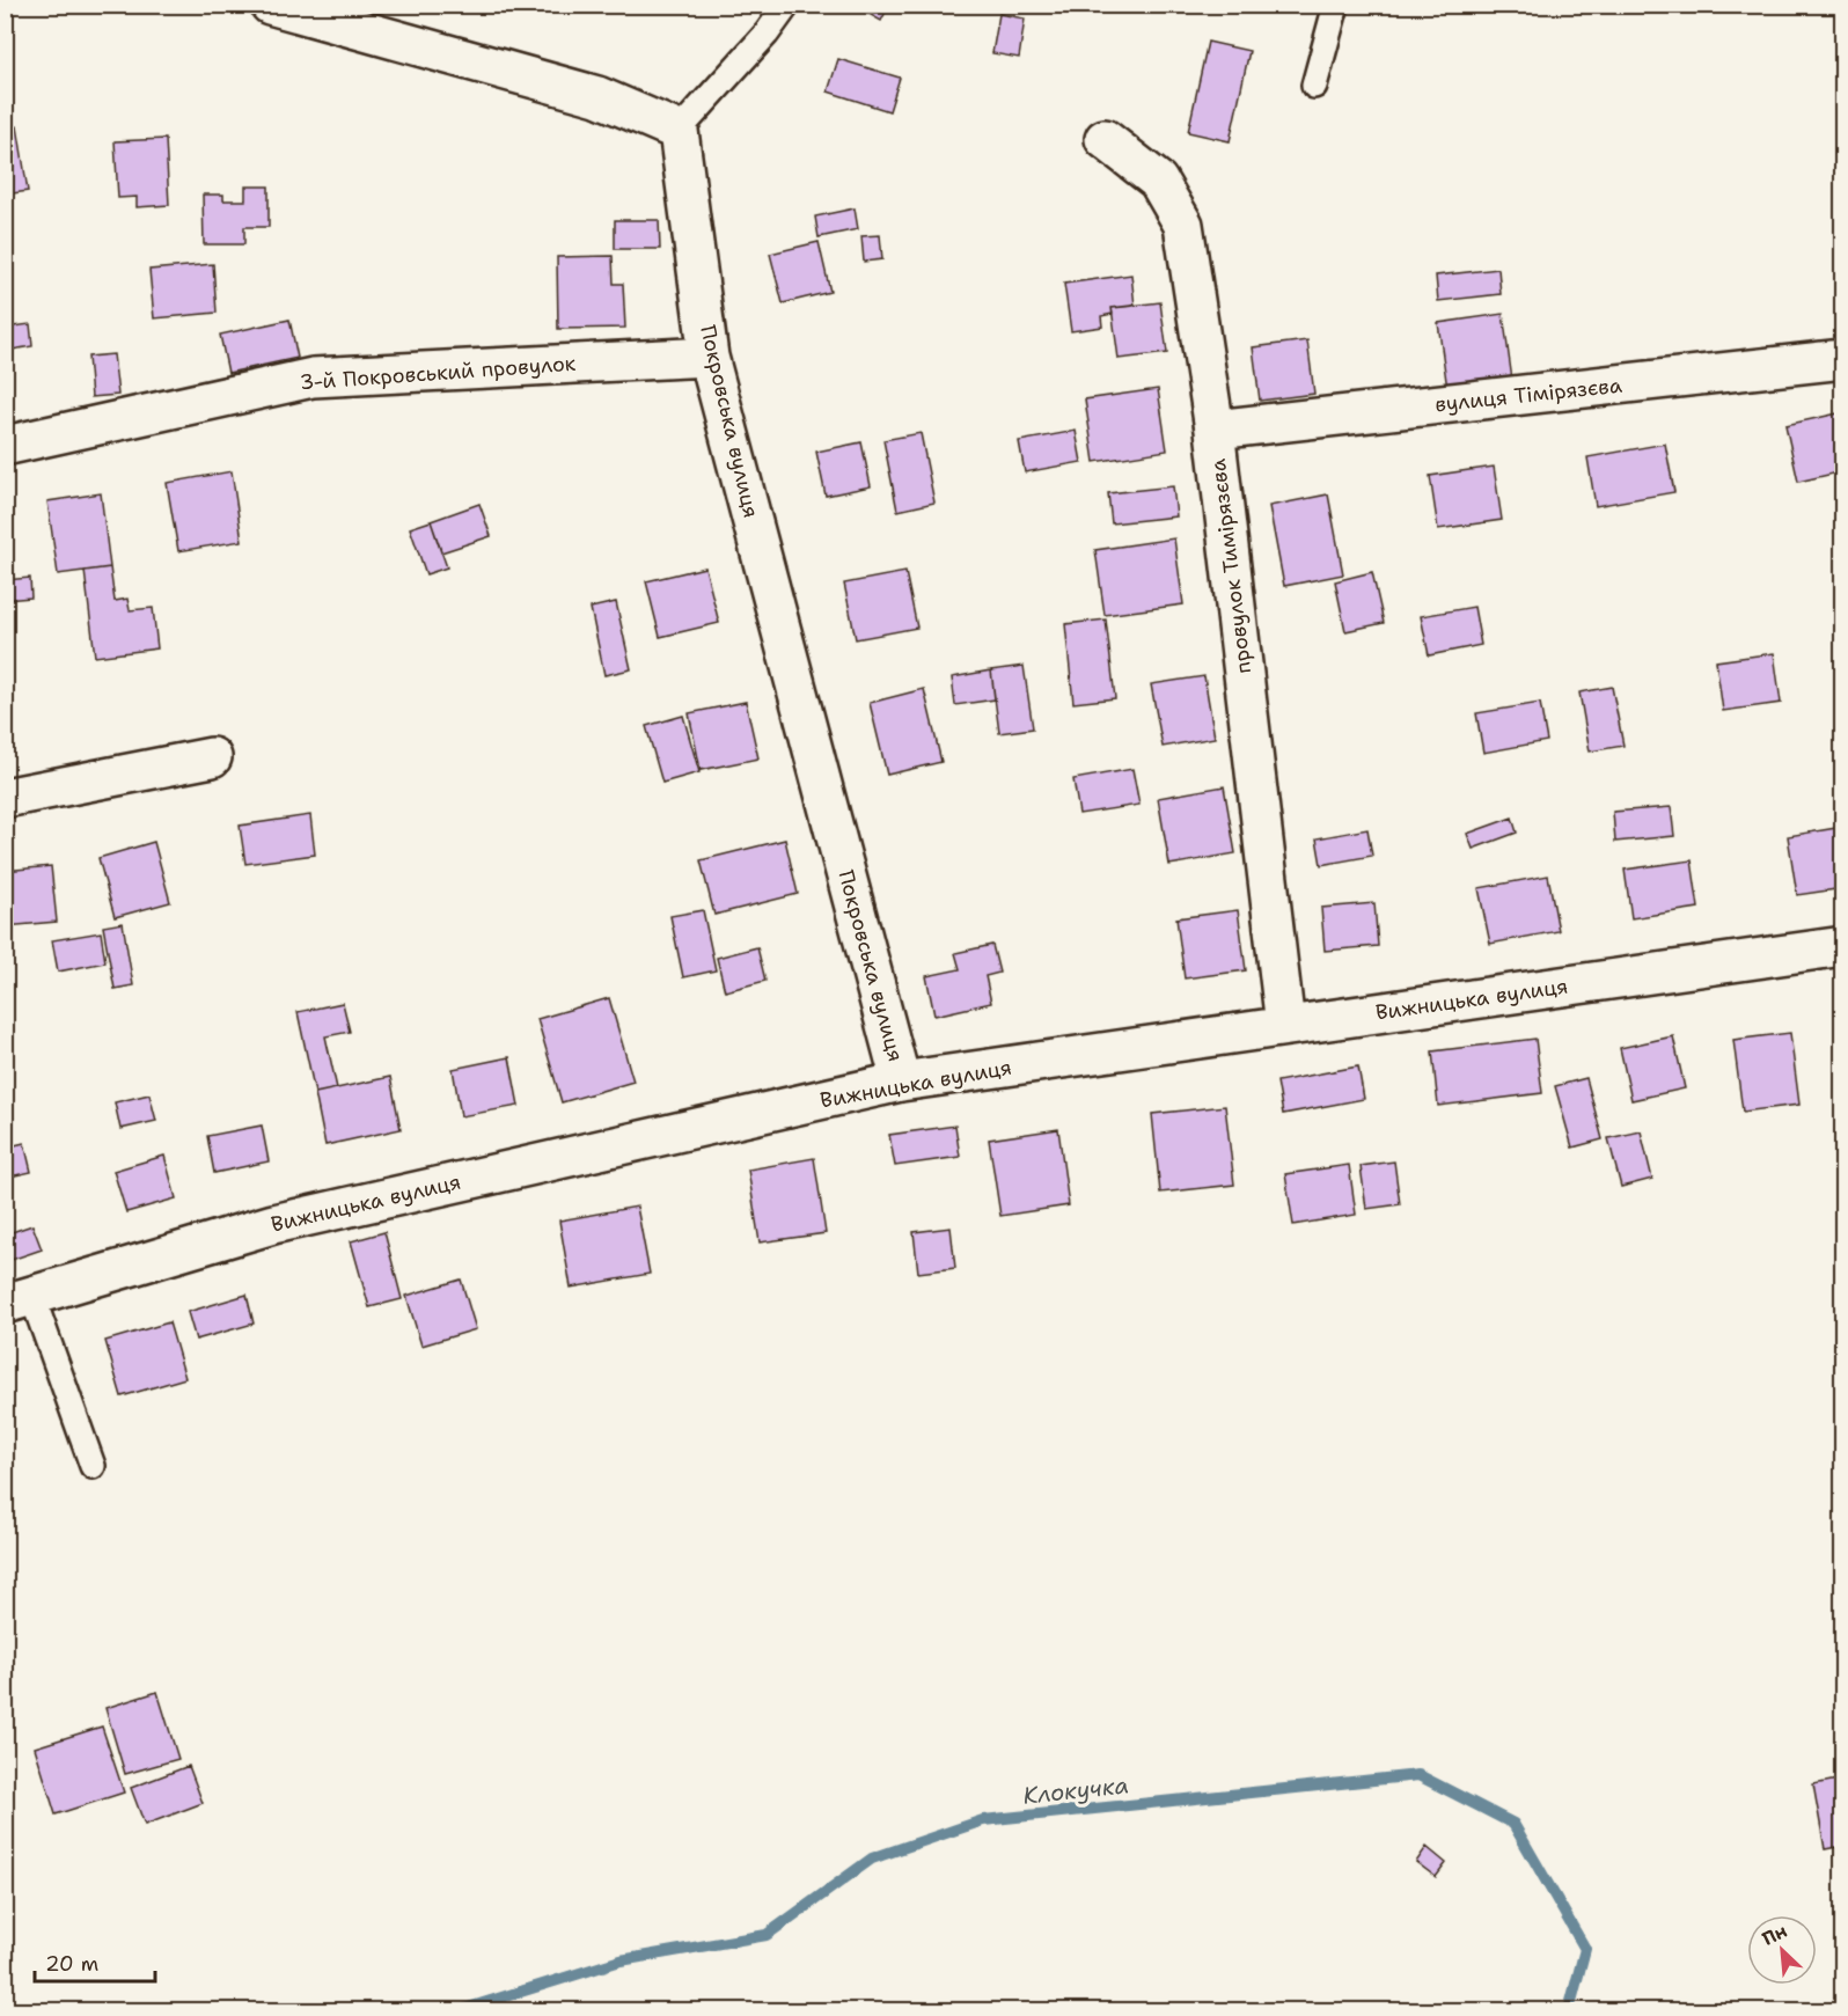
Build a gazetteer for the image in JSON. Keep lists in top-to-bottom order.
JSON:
{
  "streets": {
    "street": [
      "3-й Покровський провулок",
      "вулиця Тімірязєва",
      "Покровська вулиця",
      "провулок Тимірязєва",
      "Вижницька вулиця"
    ]
  },
  "crossings": [
    ["3-й Покровський провулок", "Покровська вулиця"],
    ["вулиця Тімірязєва", "провулок Тимірязєва"],
    ["Покровська вулиця", "Вижницька вулиця"],
    ["провулок Тимірязєва", "Вижницька вулиця"]
  ],
  "water": ["Клокучка"],
  "scale_bar": "20 m",
  "north": "top left"
}
